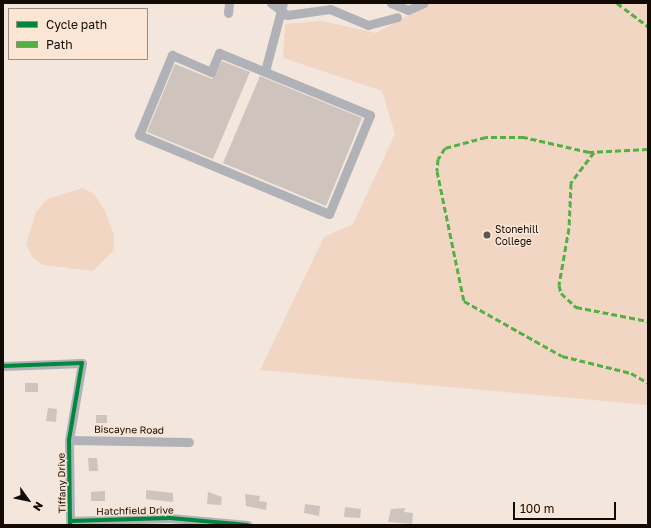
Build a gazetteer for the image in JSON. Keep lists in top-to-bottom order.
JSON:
{
  "streets": {
    "street": ["Biscayne Road", "Tiffany Drive", "Hatchfield Drive"]
  },
  "crossings": [
    ["Biscayne Road", "Tiffany Drive"],
    ["Tiffany Drive", "Hatchfield Drive"]
  ],
  "places": ["Stonehill College"],
  "legend": ["Cycle path", "Path"],
  "scale_bar": "100 m",
  "north": "bottom right"
}
